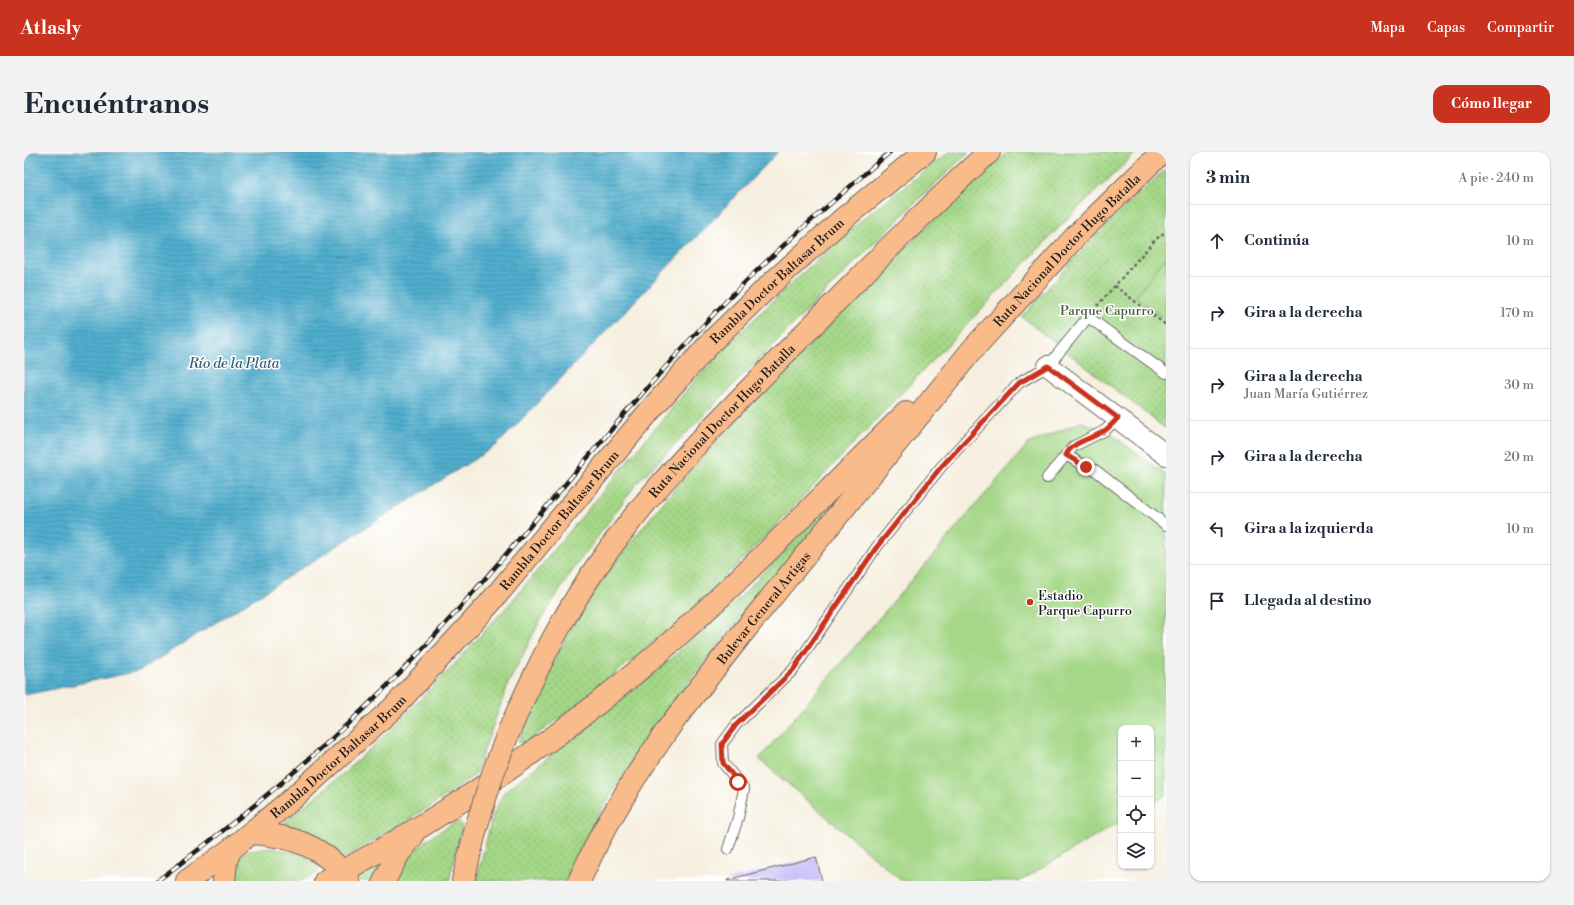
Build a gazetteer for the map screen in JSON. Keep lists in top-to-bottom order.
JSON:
{
  "streets": {
    "highway": ["Ruta Nacional Doctor Hugo Batalla", "Rambla Doctor Baltasar Brum", "Bulevar General Artigas"]
  },
  "crossings": [
    ["Ruta Nacional Doctor Hugo Batalla", "Bulevar General Artigas"]
  ],
  "water": ["Río de la Plata"],
  "parks": ["Parque Capurro"],
  "places": ["Estadio Parque Capurro"],
  "page": {
    "header": "Atlasly",
    "nav": ["Mapa", "Capas", "Compartir"],
    "buttons": "Cómo llegar",
    "title": "Encuéntranos",
    "heading": ["3 min", "A pie · 240 m"],
    "list": [
      ["Continúa", "10 m"],
      ["Gira a la derecha", "170 m"],
      ["Gira a la derecha", "Juan María Gutiérrez", "30 m"],
      ["Gira a la derecha", "20 m"],
      ["Gira a la izquierda", "10 m"],
      "Llegada al destino"
    ],
    "map_buttons": ["+", "−"]
  }
}
